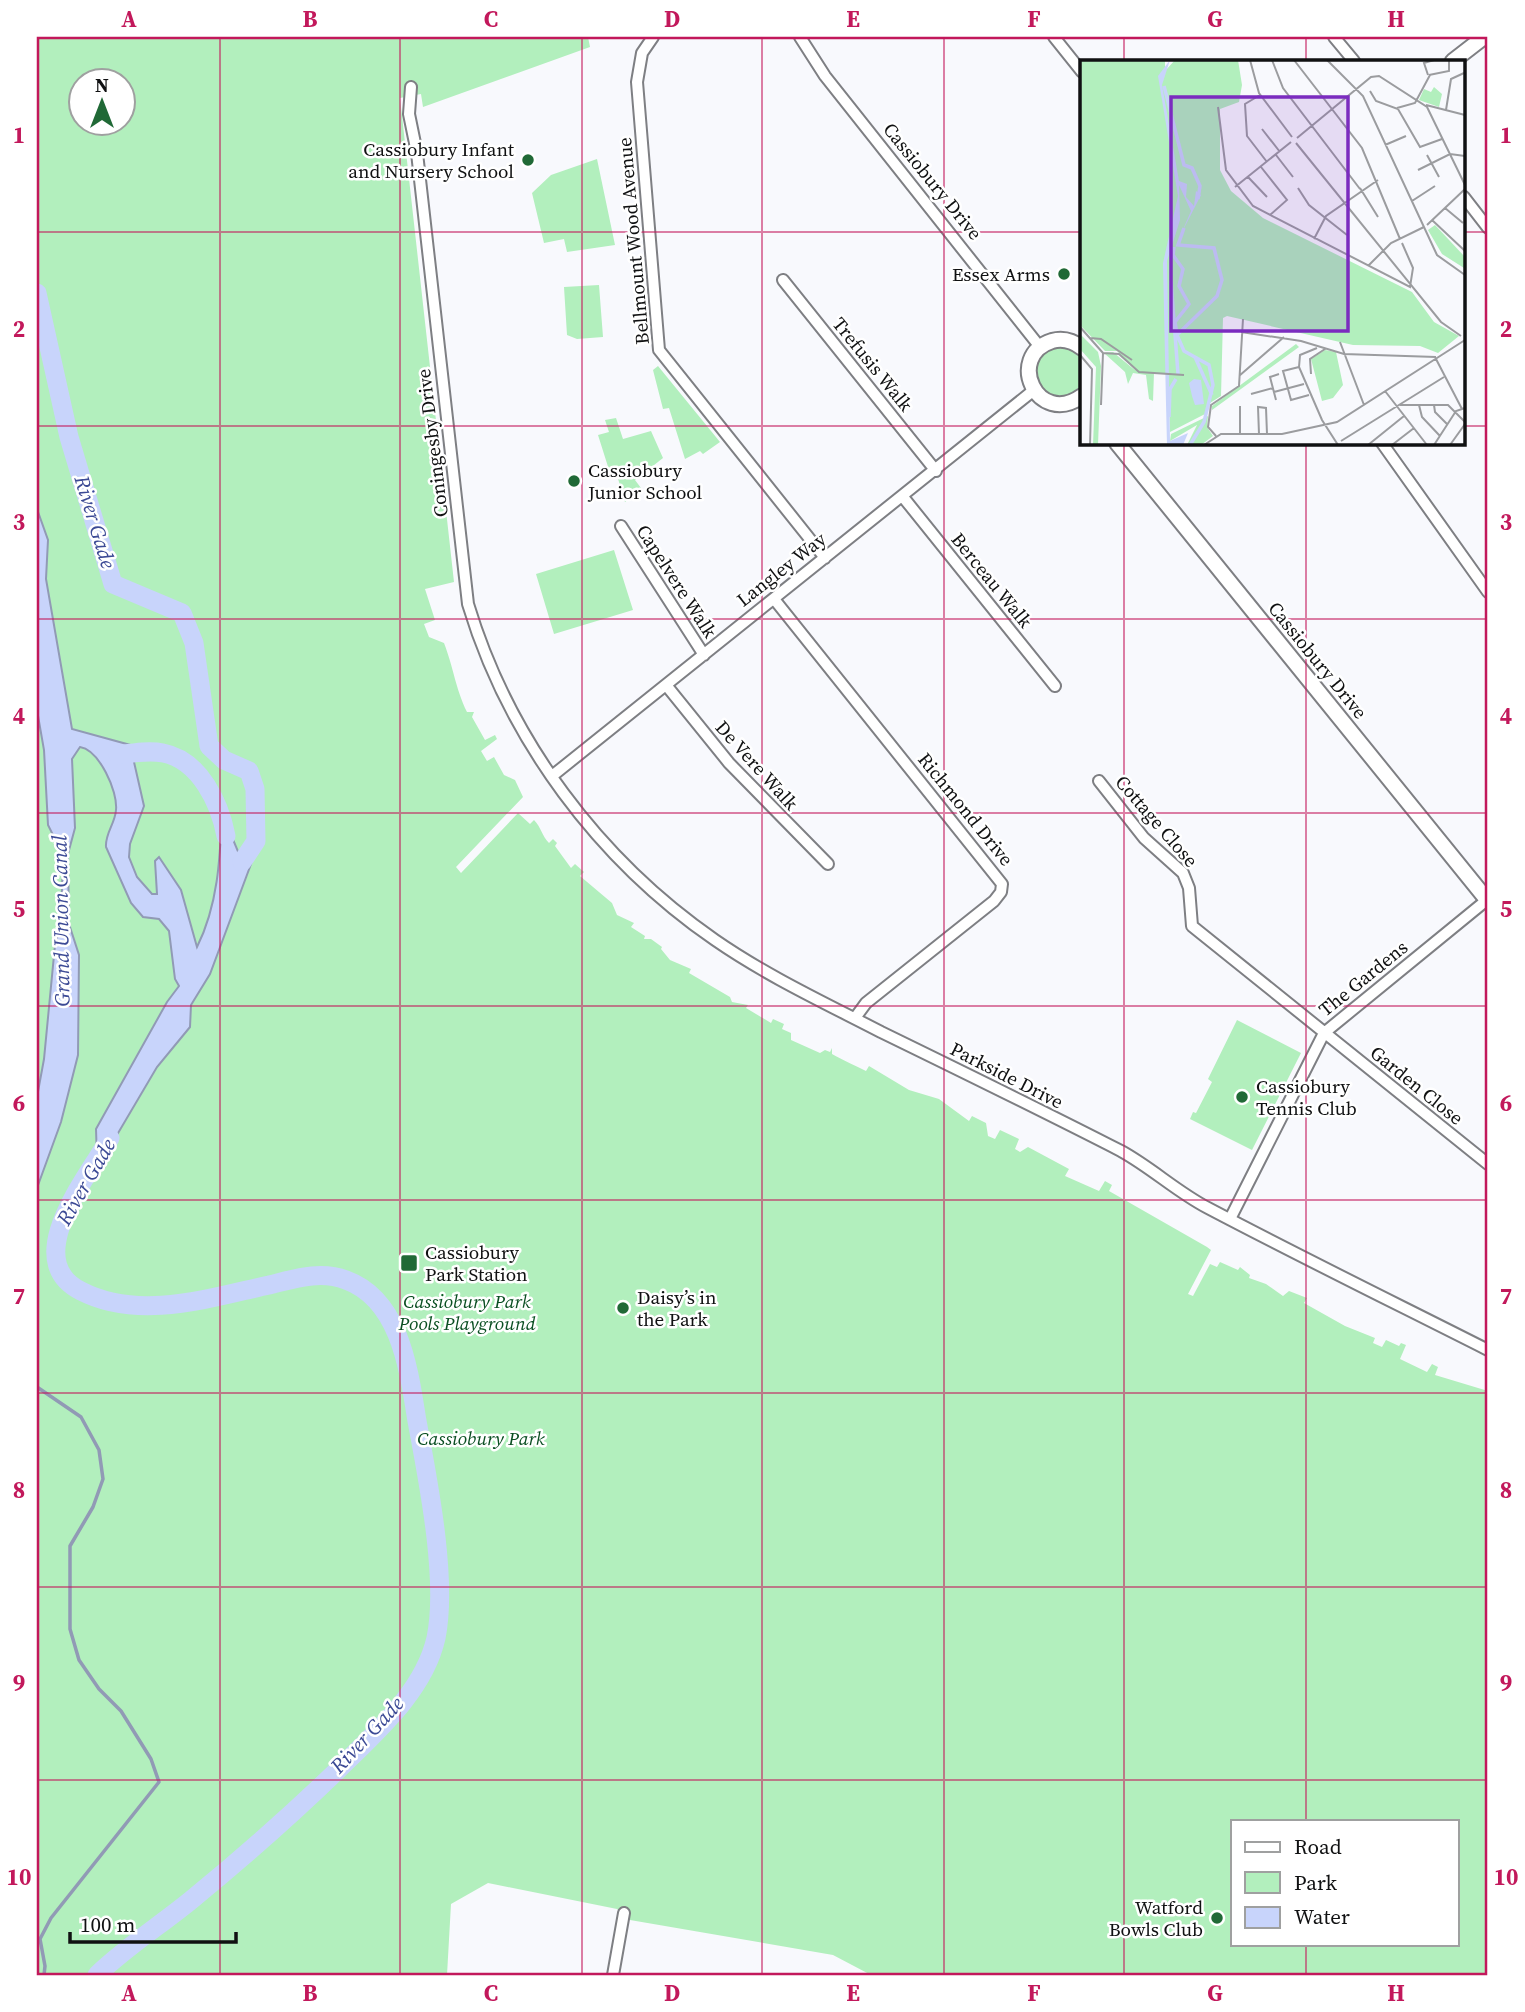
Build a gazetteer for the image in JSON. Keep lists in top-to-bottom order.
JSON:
{
  "streets": {
    "street": [
      "Cassiobury Drive",
      "Bellmount Wood Avenue",
      "Trefusis Walk",
      "Coningesby Drive",
      "Langley Way",
      "Berceau Walk",
      "Capelvere Walk",
      "De Vere Walk",
      "Richmond Drive",
      "Cottage Close",
      "The Gardens",
      "Parkside Drive",
      "Garden Close"
    ]
  },
  "crossings": [
    ["Cassiobury Drive", "The Gardens"],
    ["Bellmount Wood Avenue", "Langley Way"],
    ["Trefusis Walk", "Langley Way"],
    ["Coningesby Drive", "Langley Way"],
    ["Coningesby Drive", "Parkside Drive"],
    ["Langley Way", "Berceau Walk"],
    ["Langley Way", "Capelvere Walk"],
    ["Langley Way", "De Vere Walk"],
    ["Langley Way", "Richmond Drive"],
    ["Langley Way", "Parkside Drive"],
    ["Richmond Drive", "Parkside Drive"],
    ["Cottage Close", "Garden Close"],
    ["The Gardens", "Parkside Drive"],
    ["The Gardens", "Garden Close"]
  ],
  "water": ["River Gade", "Grand Union Canal"],
  "parks": ["Cassiobury Park Pools Playground", "Cassiobury Park"],
  "places": {
    "other": [
      "Cassiobury Infant and Nursery School",
      "Essex Arms",
      "Cassiobury Junior School",
      "Cassiobury Tennis Club",
      "Daisy’s in the Park",
      "Watford Bowls Club"
    ],
    "transit": ["Cassiobury Park Station"]
  },
  "legend": ["Road", "Park", "Water"],
  "scale_bar": "100 m",
  "north": "top",
  "grid": {
    "columns": [
      "A",
      "B",
      "C",
      "D",
      "E",
      "F",
      "G",
      "H"
    ],
    "rows": [
      "1",
      "2",
      "3",
      "4",
      "5",
      "6",
      "7",
      "8",
      "9",
      "10"
    ]
  }
}
